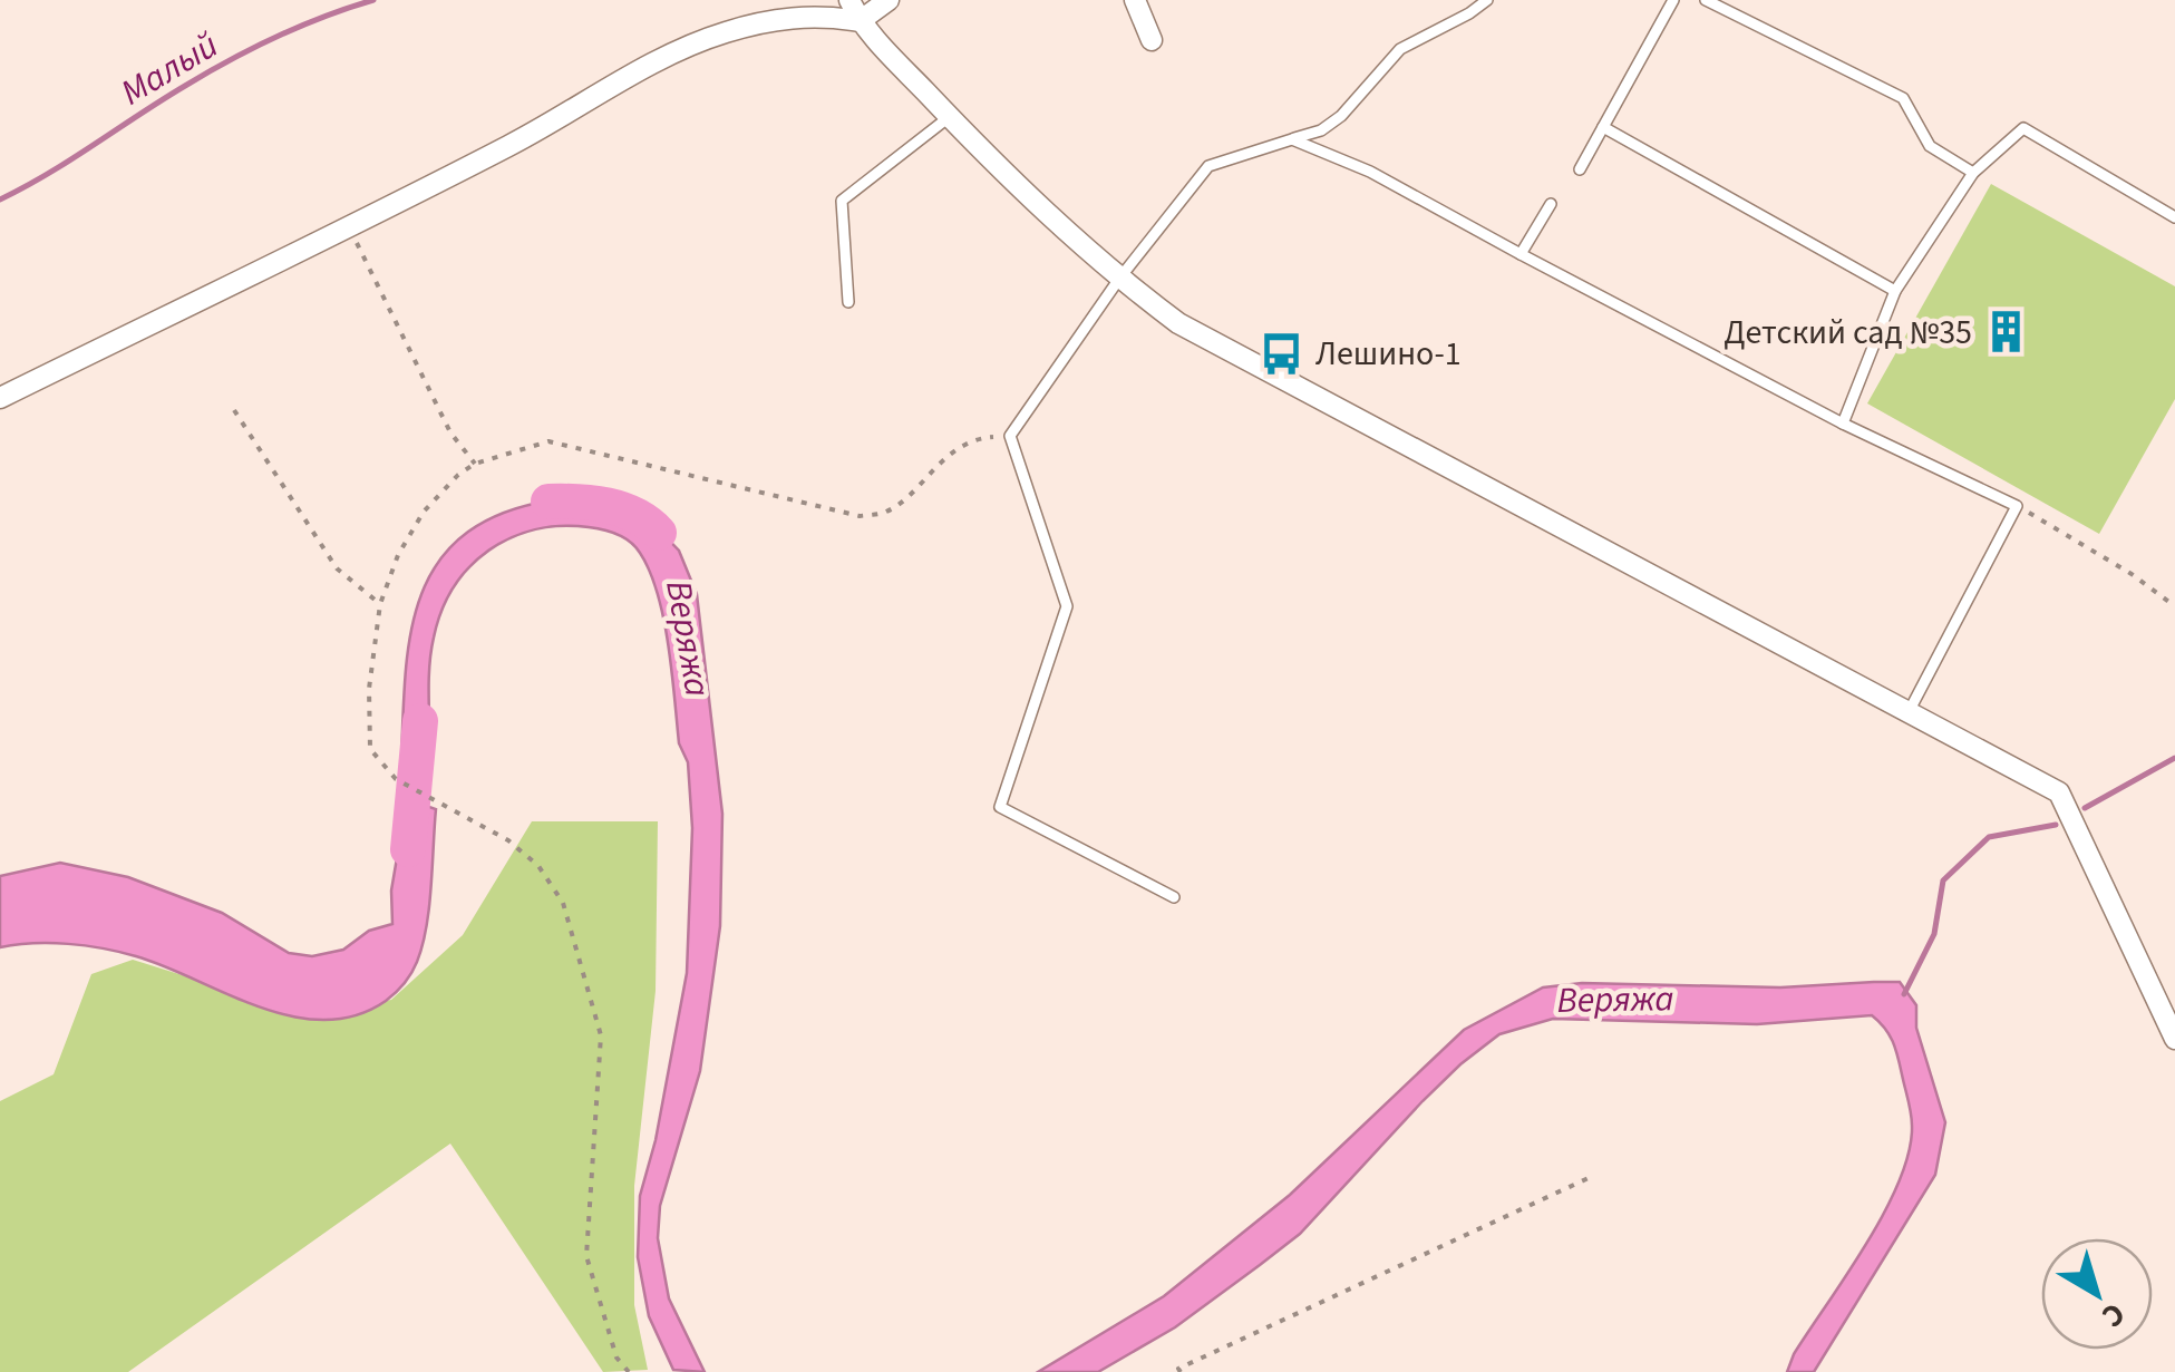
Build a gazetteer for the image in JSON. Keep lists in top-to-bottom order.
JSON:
{
  "water": ["Малый", "Веряжа"],
  "places": {
    "building": ["Детский сад №35"],
    "bus stop": ["Лешино-1"]
  },
  "north": "bottom right"
}
